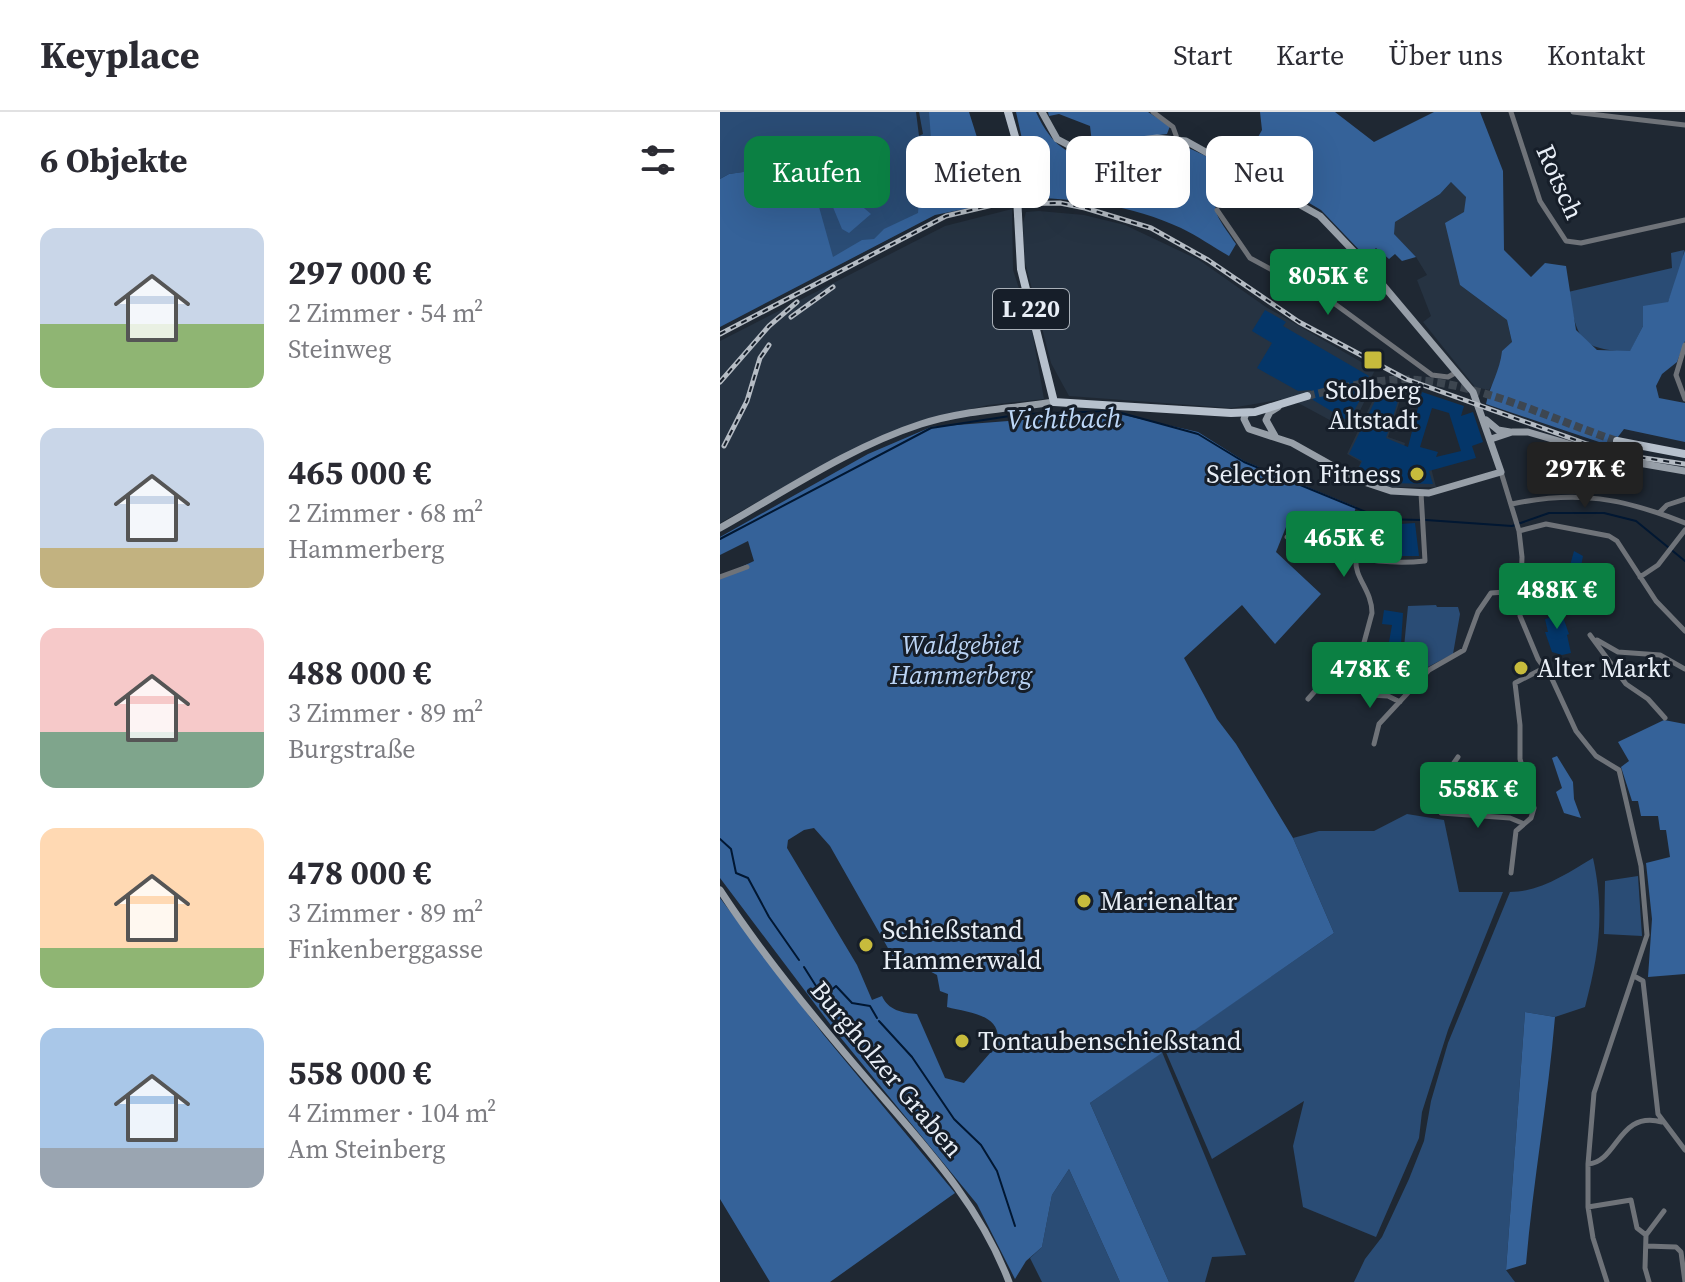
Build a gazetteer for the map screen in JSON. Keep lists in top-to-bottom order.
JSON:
{
  "streets": {
    "main road": ["L 220"],
    "street": ["Rotsch", "Burgholzer Graben"]
  },
  "water": ["Vichtbach"],
  "parks": ["Waldgebiet Hammerberg"],
  "places": {
    "transit": ["Stolberg Altstadt"],
    "other": [
      "Selection Fitness",
      "Alter Markt",
      "Marienaltar",
      "Schießstand Hammerwald",
      "Tontaubenschießstand"
    ]
  },
  "page": {
    "header": "Keyplace",
    "nav": [
      "Start",
      "Karte",
      "Über uns",
      "Kontakt"
    ],
    "heading": "6 Objekte",
    "chip": [
      "Kaufen",
      "Mieten",
      "Filter",
      "Neu"
    ],
    "list": [
      {
        "name": "297 000 €",
        "note": "2 Zimmer · 54 m² · Steinweg"
      },
      {
        "name": "465 000 €",
        "note": "2 Zimmer · 68 m² · Hammerberg"
      },
      {
        "name": "488 000 €",
        "note": "3 Zimmer · 89 m² · Burgstraße"
      },
      {
        "name": "478 000 €",
        "note": "3 Zimmer · 89 m² · Finkenberggasse"
      },
      {
        "name": "558 000 €",
        "note": "4 Zimmer · 104 m² · Am Steinberg"
      }
    ],
    "price": [
      "805K €",
      "297K €",
      "465K €",
      "488K €",
      "478K €",
      "558K €"
    ]
  }
}
